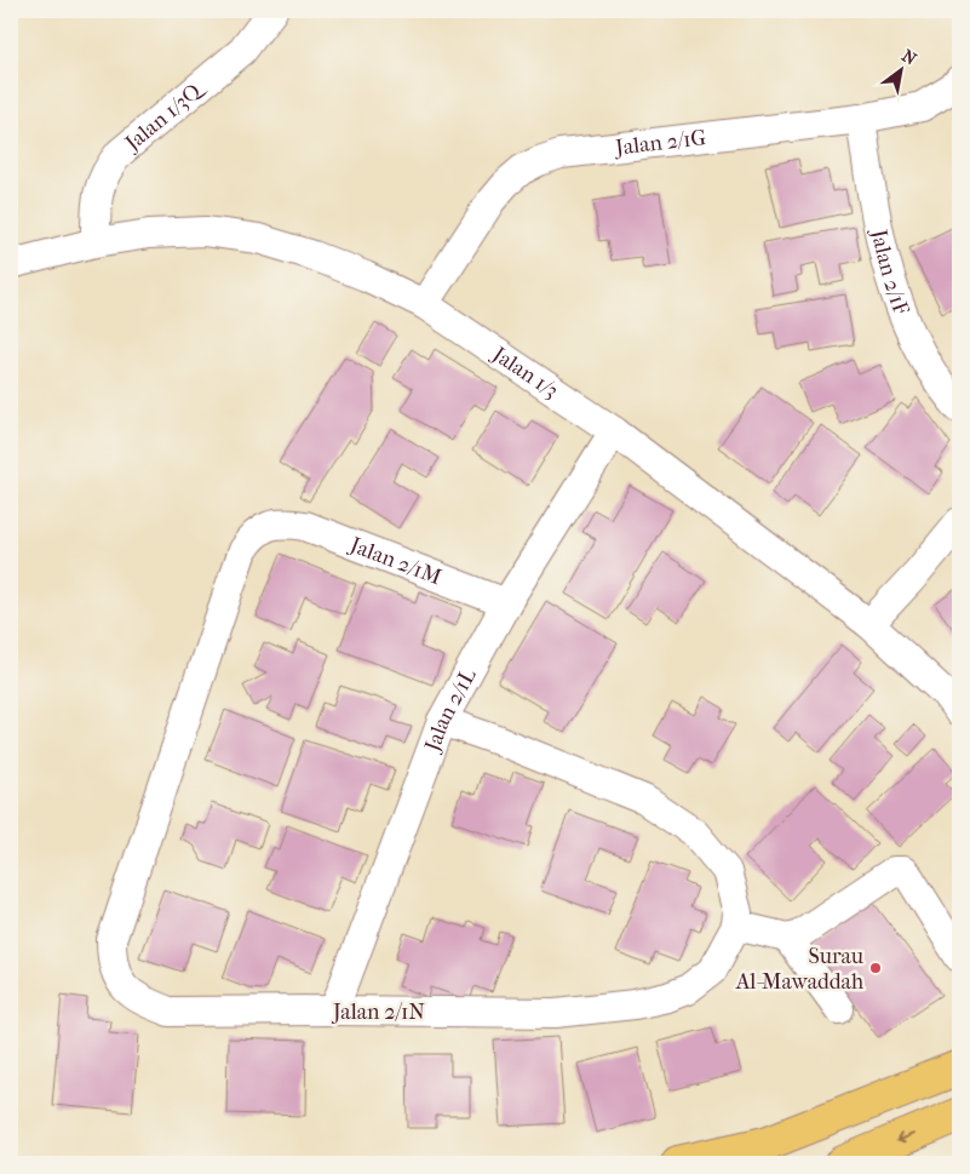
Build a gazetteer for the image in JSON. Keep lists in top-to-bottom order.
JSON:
{
  "streets": {
    "street": [
      "Jalan 1/3Q",
      "Jalan 2/1G",
      "Jalan 2/1F",
      "Jalan 1/3",
      "Jalan 2/1M",
      "Jalan 2/1L",
      "Jalan 2/1N"
    ]
  },
  "crossings": [
    ["Jalan 1/3Q", "Jalan 1/3"],
    ["Jalan 2/1G", "Jalan 2/1F"],
    ["Jalan 2/1G", "Jalan 1/3"],
    ["Jalan 1/3", "Jalan 2/1L"],
    ["Jalan 2/1M", "Jalan 2/1L"],
    ["Jalan 2/1M", "Jalan 2/1N"],
    ["Jalan 2/1L", "Jalan 2/1N"]
  ],
  "places": ["Surau Al-Mawaddah"],
  "north": "top right"
}
